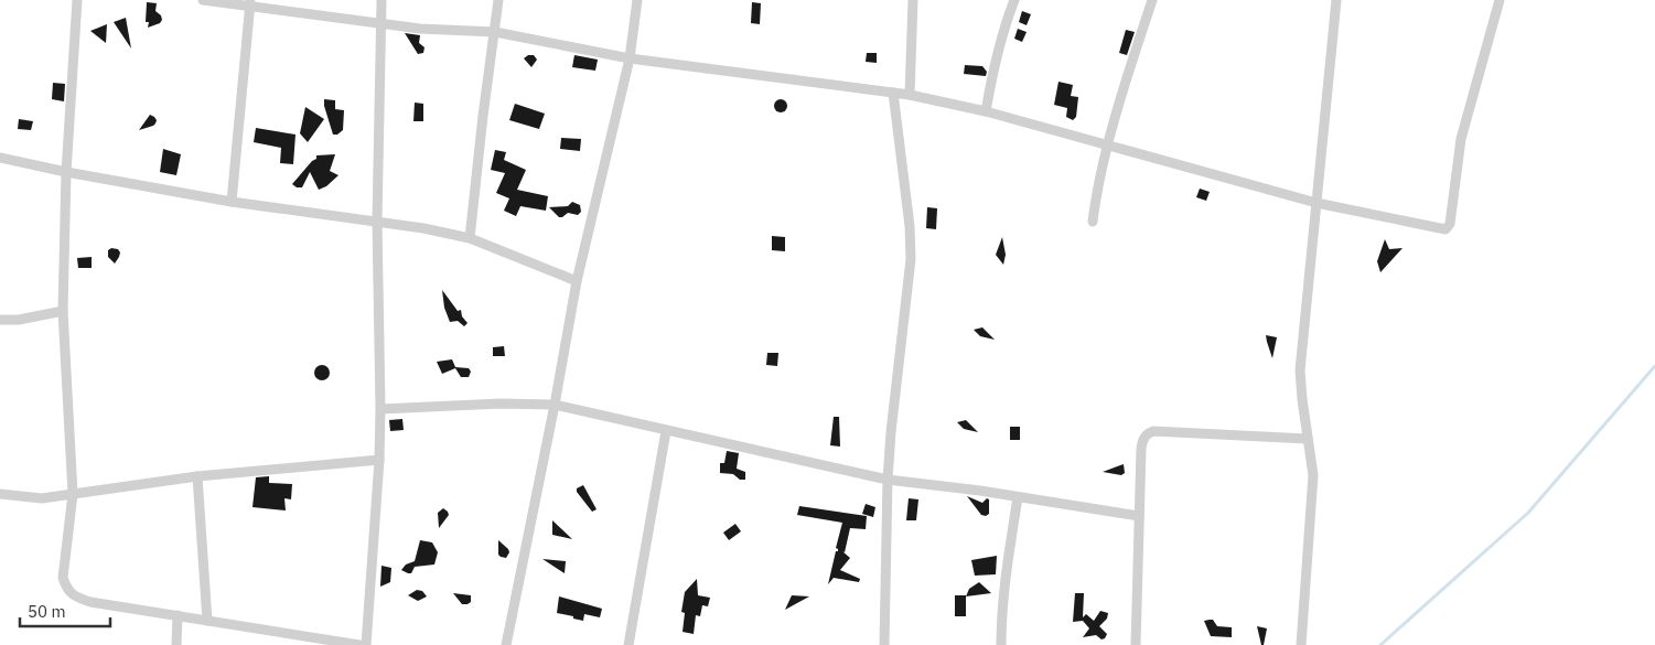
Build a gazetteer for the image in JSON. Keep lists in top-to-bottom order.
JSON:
{
  "scale_bar": "50 m"
}
